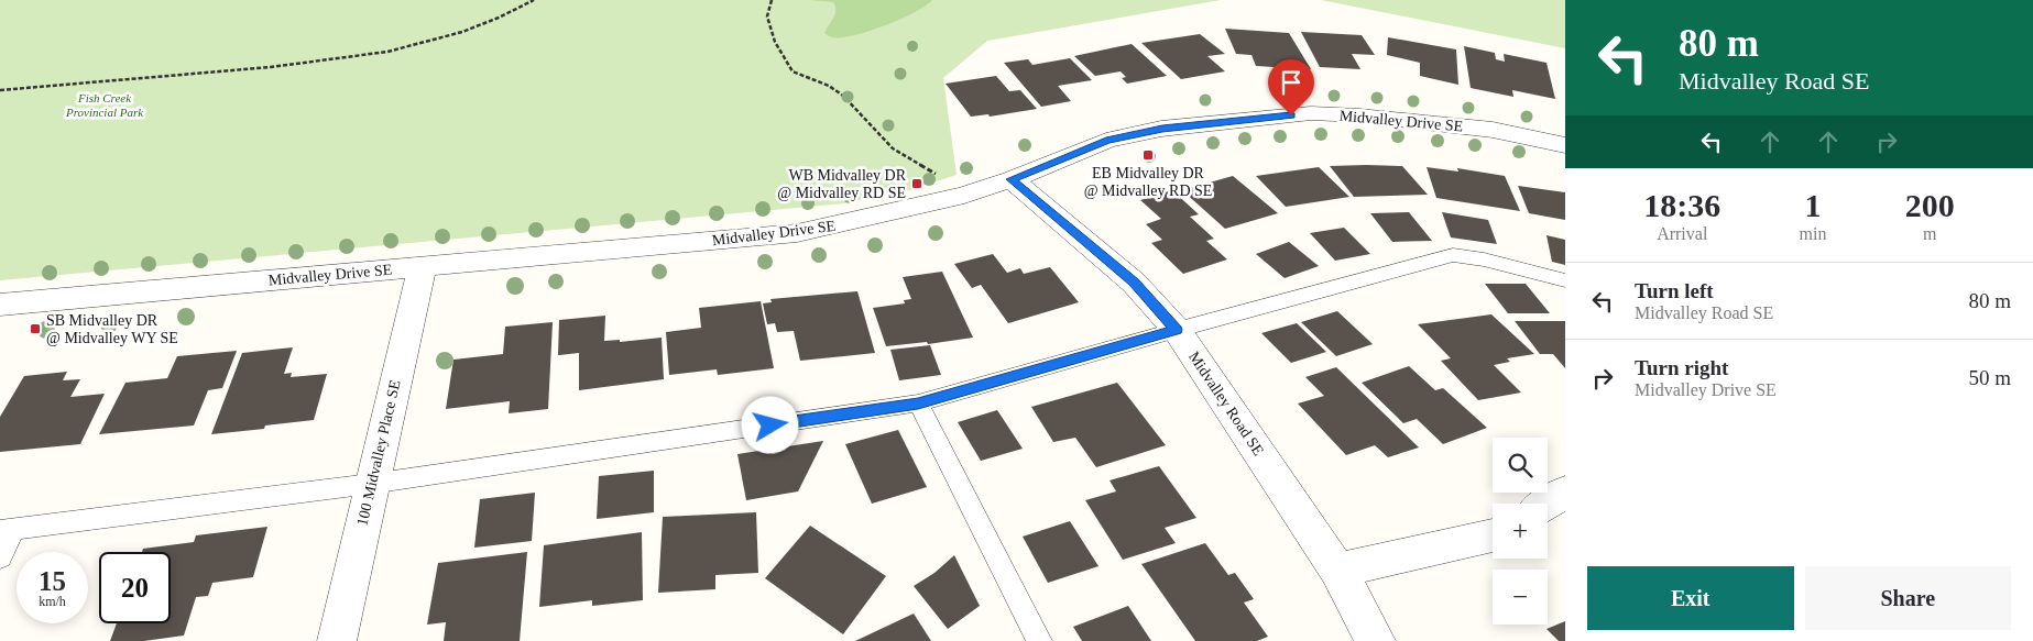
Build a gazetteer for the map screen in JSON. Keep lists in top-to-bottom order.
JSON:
{
  "streets": {
    "street": ["Midvalley Drive SE", "Midvalley Road SE", "100 Midvalley Place SE"]
  },
  "crossings": [
    ["Midvalley Drive SE", "Midvalley Road SE"],
    ["Midvalley Drive SE", "100 Midvalley Place SE"]
  ],
  "parks": ["Fish Creek Provincial Park"],
  "places": {
    "transit": ["EB Midvalley DR @ Midvalley RD SE", "WB Midvalley DR @ Midvalley RD SE", "SB Midvalley DR @ Midvalley WY SE"]
  },
  "page": {
    "turn": ["80 m", "Midvalley Road SE"],
    "eta": [
      "18:36",
      "Arrival",
      "1",
      "min",
      "200",
      "m"
    ],
    "list": [
      {
        "name": "Turn left",
        "note": "Midvalley Road SE",
        "value": "80 m"
      },
      {
        "name": "Turn right",
        "note": "Midvalley Drive SE",
        "value": "50 m"
      }
    ],
    "map_buttons": ["+", "−"],
    "speed": "15 km/h",
    "limit": "20",
    "buttons": ["Exit", "Share"]
  }
}
